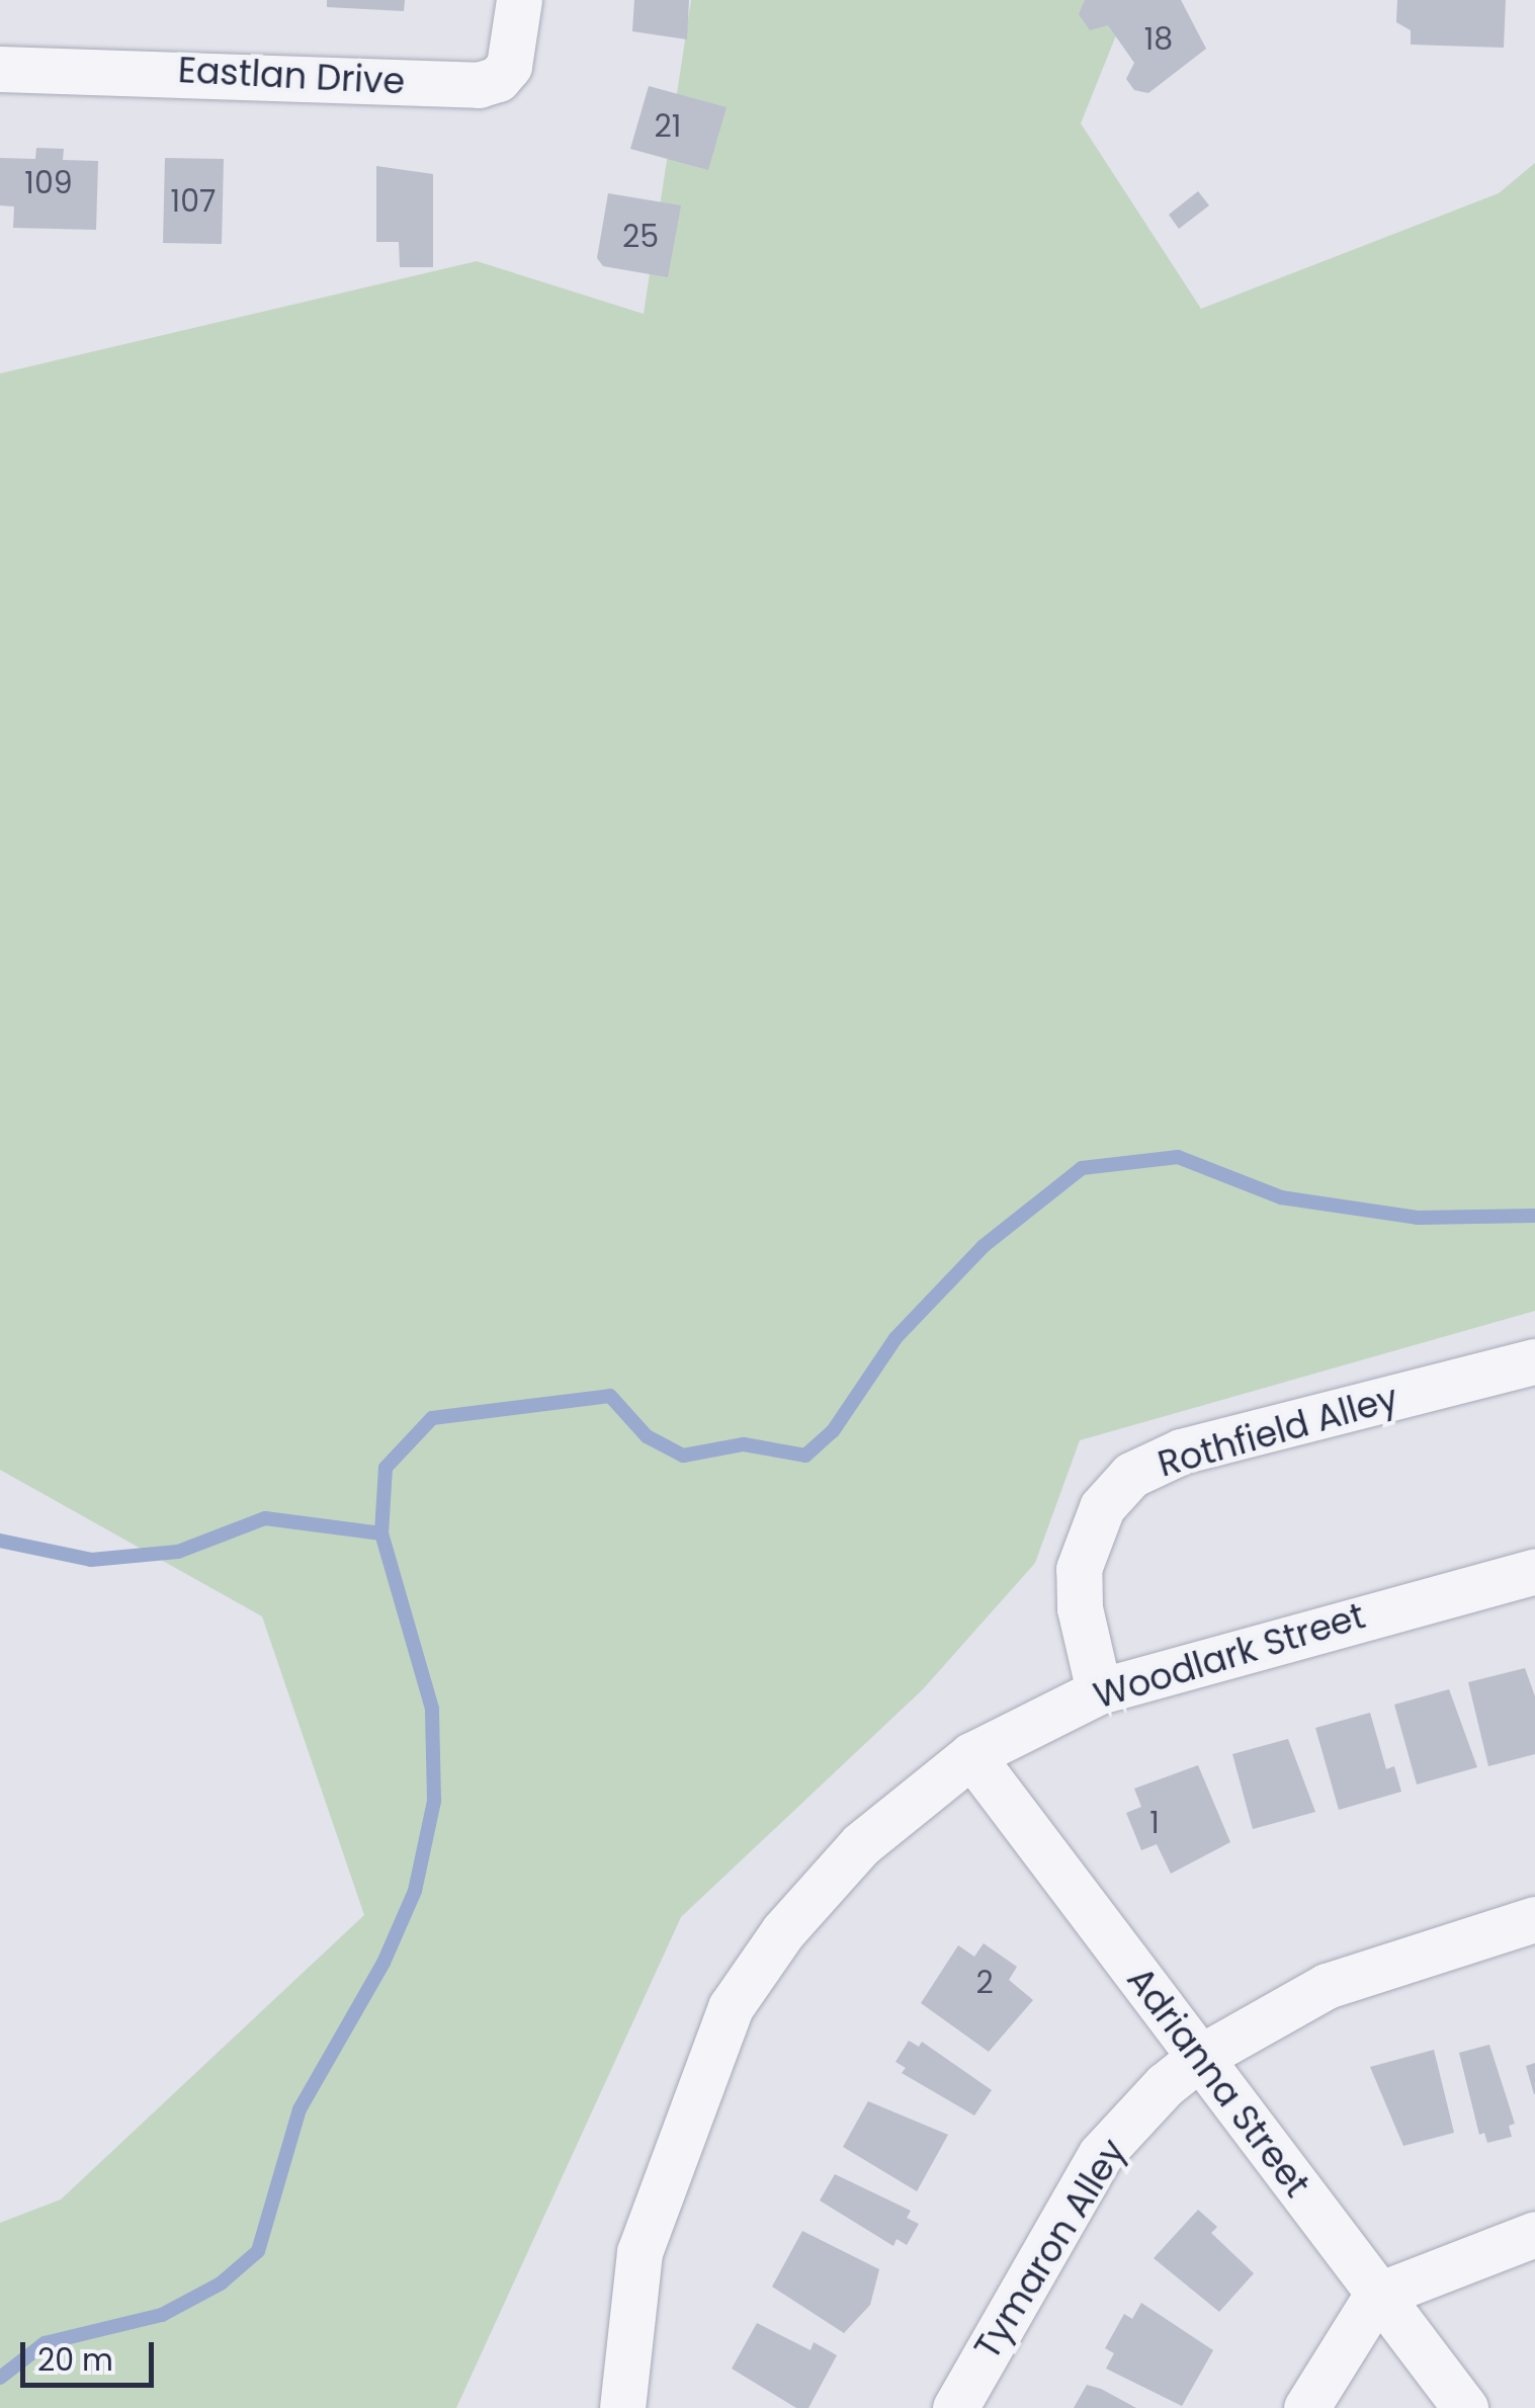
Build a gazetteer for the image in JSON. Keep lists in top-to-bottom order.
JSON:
{
  "streets": {
    "street": [
      "Eastlan Drive",
      "Rothfield Alley",
      "Woodlark Street",
      "Adrianna Street",
      "Tymaron Alley"
    ]
  },
  "crossings": [
    ["Rothfield Alley", "Woodlark Street"],
    ["Woodlark Street", "Adrianna Street"],
    ["Adrianna Street", "Tymaron Alley"]
  ],
  "house_numbers": [
    "18",
    "21",
    "109",
    "107",
    "25",
    "1",
    "2"
  ],
  "scale_bar": "20 m"
}
